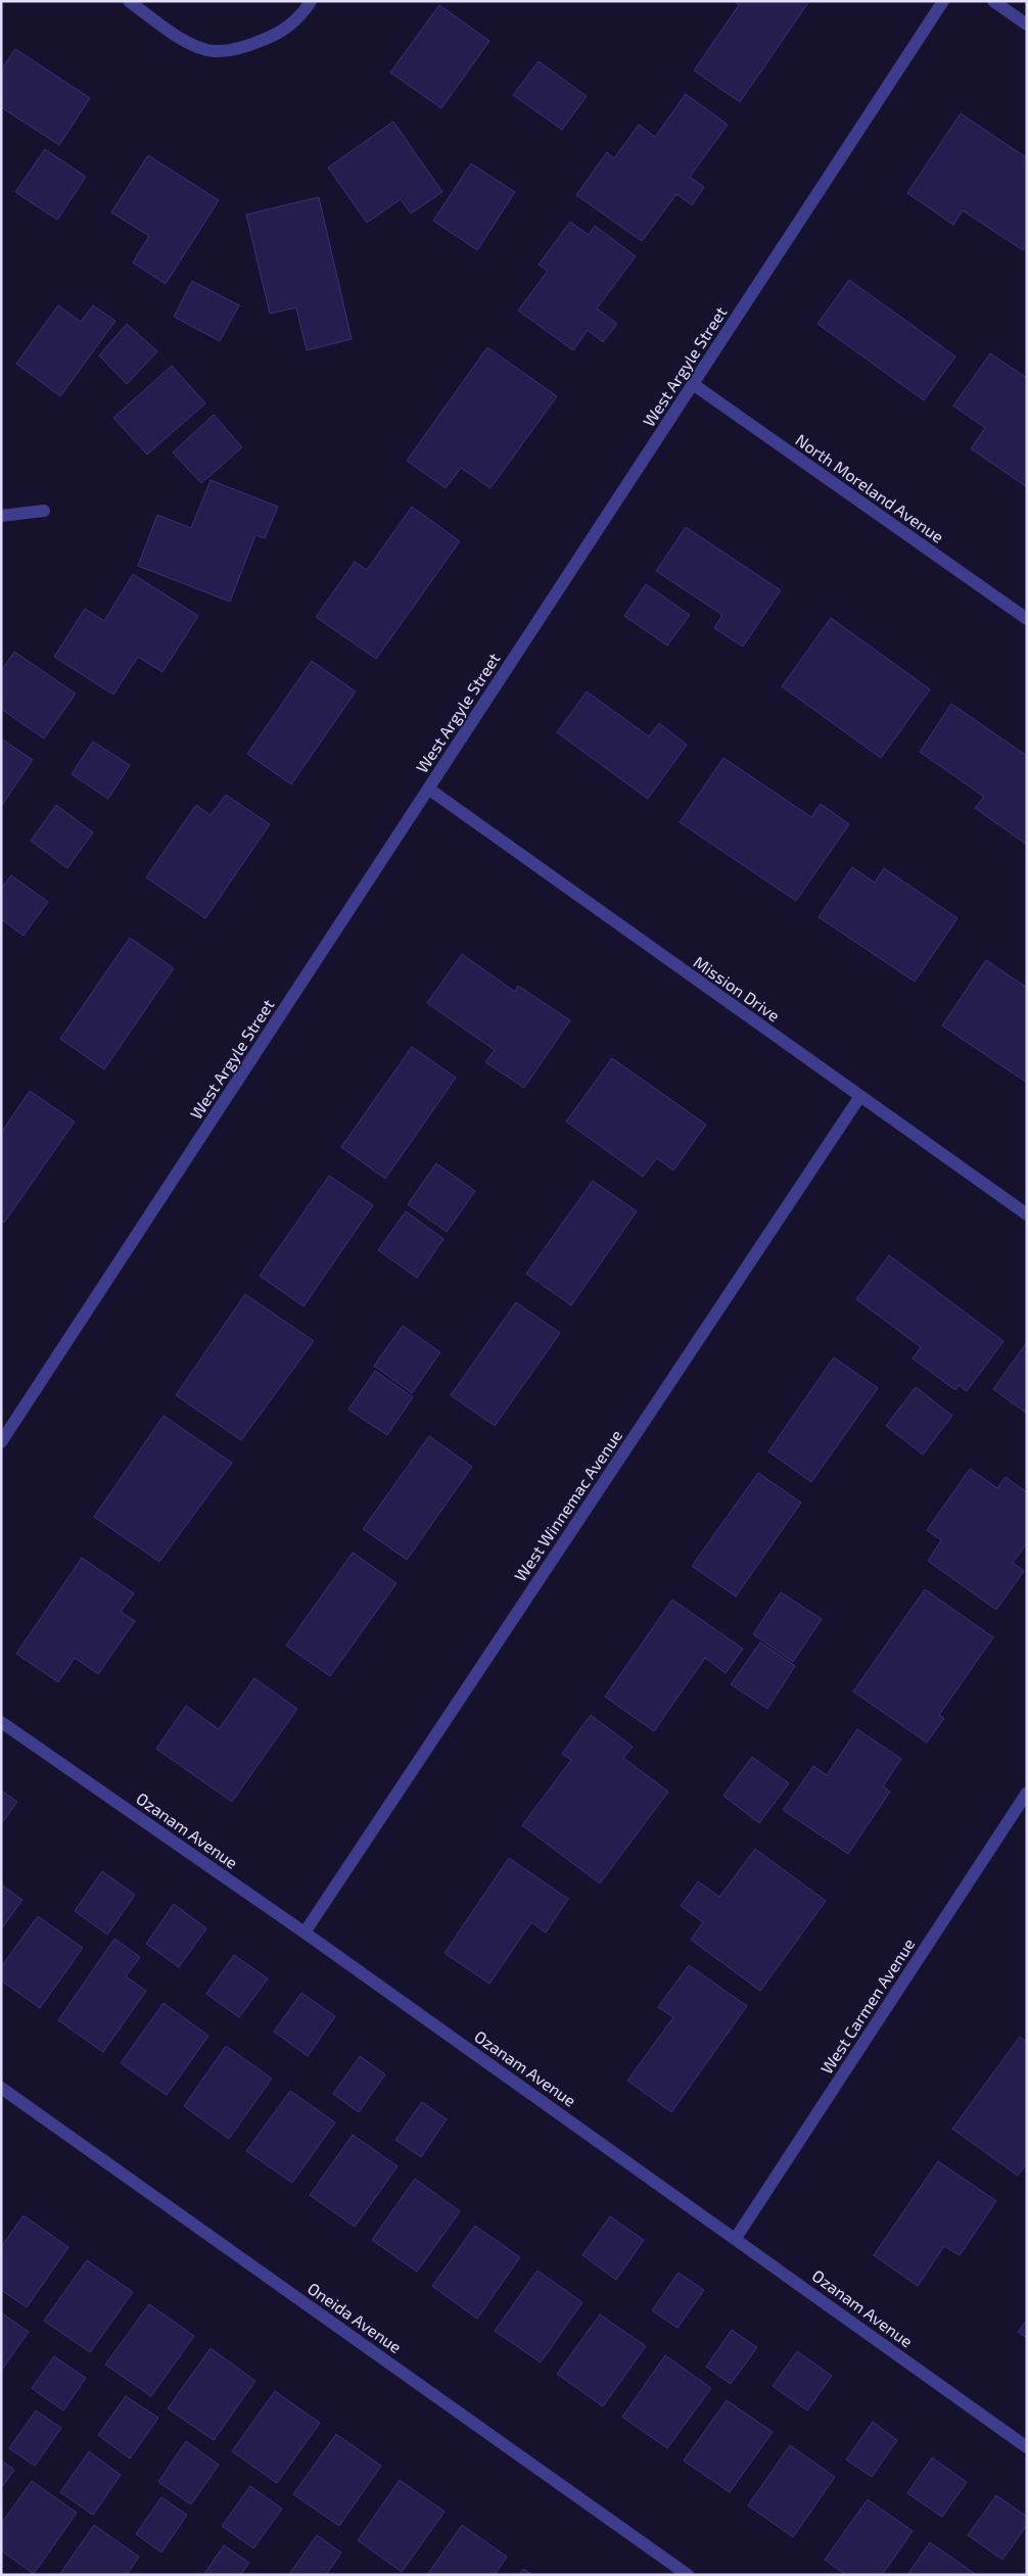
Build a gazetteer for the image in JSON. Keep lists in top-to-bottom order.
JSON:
{
  "streets": {
    "street": [
      "West Argyle Street",
      "North Moreland Avenue",
      "Mission Drive",
      "West Winnemac Avenue",
      "Ozanam Avenue",
      "West Carmen Avenue",
      "Oneida Avenue"
    ]
  },
  "crossings": [
    ["West Argyle Street", "North Moreland Avenue"],
    ["West Argyle Street", "Mission Drive"],
    ["Mission Drive", "West Winnemac Avenue"],
    ["West Winnemac Avenue", "Ozanam Avenue"],
    ["Ozanam Avenue", "West Carmen Avenue"]
  ]
}
